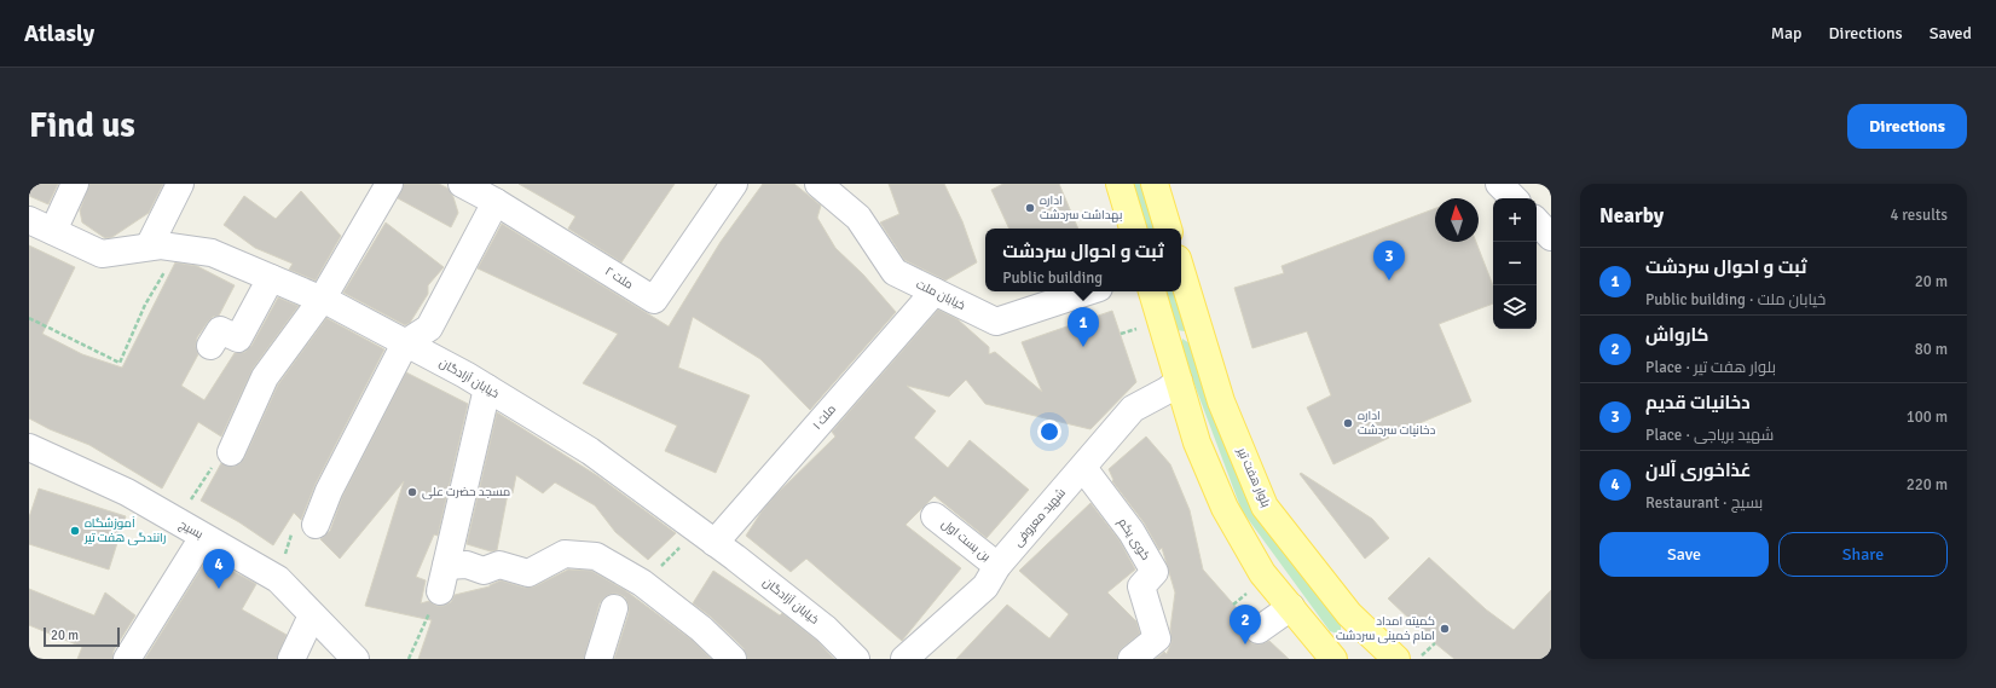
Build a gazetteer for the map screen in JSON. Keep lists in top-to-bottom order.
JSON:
{
  "streets": {
    "main road": ["بلوار هفت تیر"],
    "street": [
      "ملت ۲",
      "خیابان ملت",
      "خیابان آزادگان",
      "ملت ۱",
      "شهید معروفی",
      "بسیج",
      "کوی یکم",
      "بن بست اول"
    ]
  },
  "crossings": [
    ["خیابان ملت", "ملت ۱"],
    ["خیابان آزادگان", "ملت ۱"],
    ["شهید معروفی", "کوی یکم"],
    ["شهید معروفی", "بن بست اول"]
  ],
  "places": [
    "اداره بهداشت سردشت",
    "اداره دخانیات سردشت",
    "مسجد حضرت علی",
    "آموزشگاه رانندگی هفت تیر",
    "کمیته امداد امام خمینی سردشت"
  ],
  "scale_bar": "20 m",
  "north": "top",
  "page": {
    "header": "Atlasly",
    "nav": ["Map", "Directions", "Saved"],
    "buttons": [
      "Directions",
      ["Save", "Share"]
    ],
    "title": "Find us",
    "heading": ["Nearby", "4 results"],
    "map_buttons": ["+", "−"],
    "popup": ["ثبت و احوال سردشت", "Public building"],
    "pins": [
      "3",
      "1",
      "4",
      "2"
    ],
    "list": [
      {
        "mark": "1",
        "name": "ثبت و احوال سردشت",
        "note": "Public building · خیابان ملت",
        "value": "20 m"
      },
      {
        "mark": "2",
        "name": "کارواش",
        "note": "Place · بلوار هفت تیر",
        "value": "80 m"
      },
      {
        "mark": "3",
        "name": "دخانیات قدیم",
        "note": "Place · شهید بریاجی",
        "value": "100 m"
      },
      {
        "mark": "4",
        "name": "غذاخوری آلان",
        "note": "Restaurant · بسیج",
        "value": "220 m"
      }
    ],
    "scale": "20 m"
  }
}
